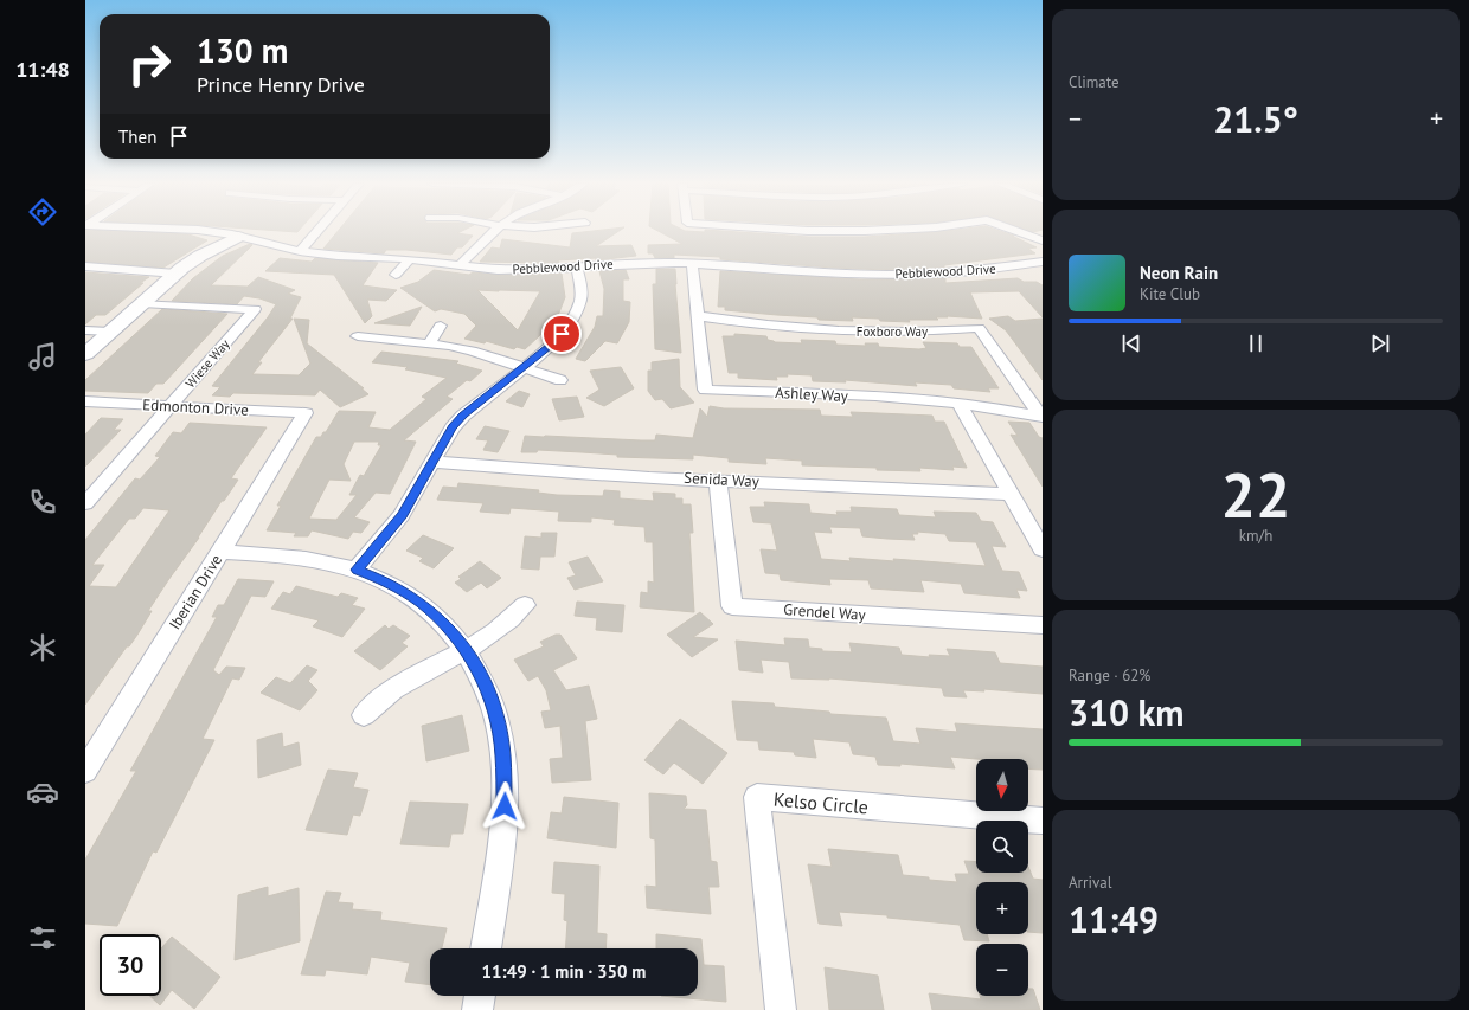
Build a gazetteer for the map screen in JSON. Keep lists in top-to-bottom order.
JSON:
{
  "streets": {
    "street": [
      "Pebblewood Drive",
      "Foxboro Way",
      "Wiese Way",
      "Ashley Way",
      "Edmonton Drive",
      "Senida Way",
      "Iberian Drive",
      "Grendel Way",
      "Kelso Circle"
    ]
  },
  "crossings": [
    ["Pebblewood Drive", "Ashley Way"],
    ["Foxboro Way", "Ashley Way"],
    ["Wiese Way", "Edmonton Drive"],
    ["Edmonton Drive", "Iberian Drive"],
    ["Senida Way", "Grendel Way"]
  ],
  "north": "bottom",
  "page": {
    "tabs": "11:48",
    "tile": [
      "Climate",
      ["22", "km/h"],
      ["Range · 62%", "310 km"],
      ["Arrival", "11:49"]
    ],
    "turn": ["130 m", "Prince Henry Drive"],
    "heat": ["−", "21.5°", "+"],
    "then": "Then",
    "song": ["Neon Rain", "Kite Club"],
    "map_buttons": ["+", "−"],
    "limit": "30",
    "trip": "11:49 · 1 min · 350 m"
  }
}
